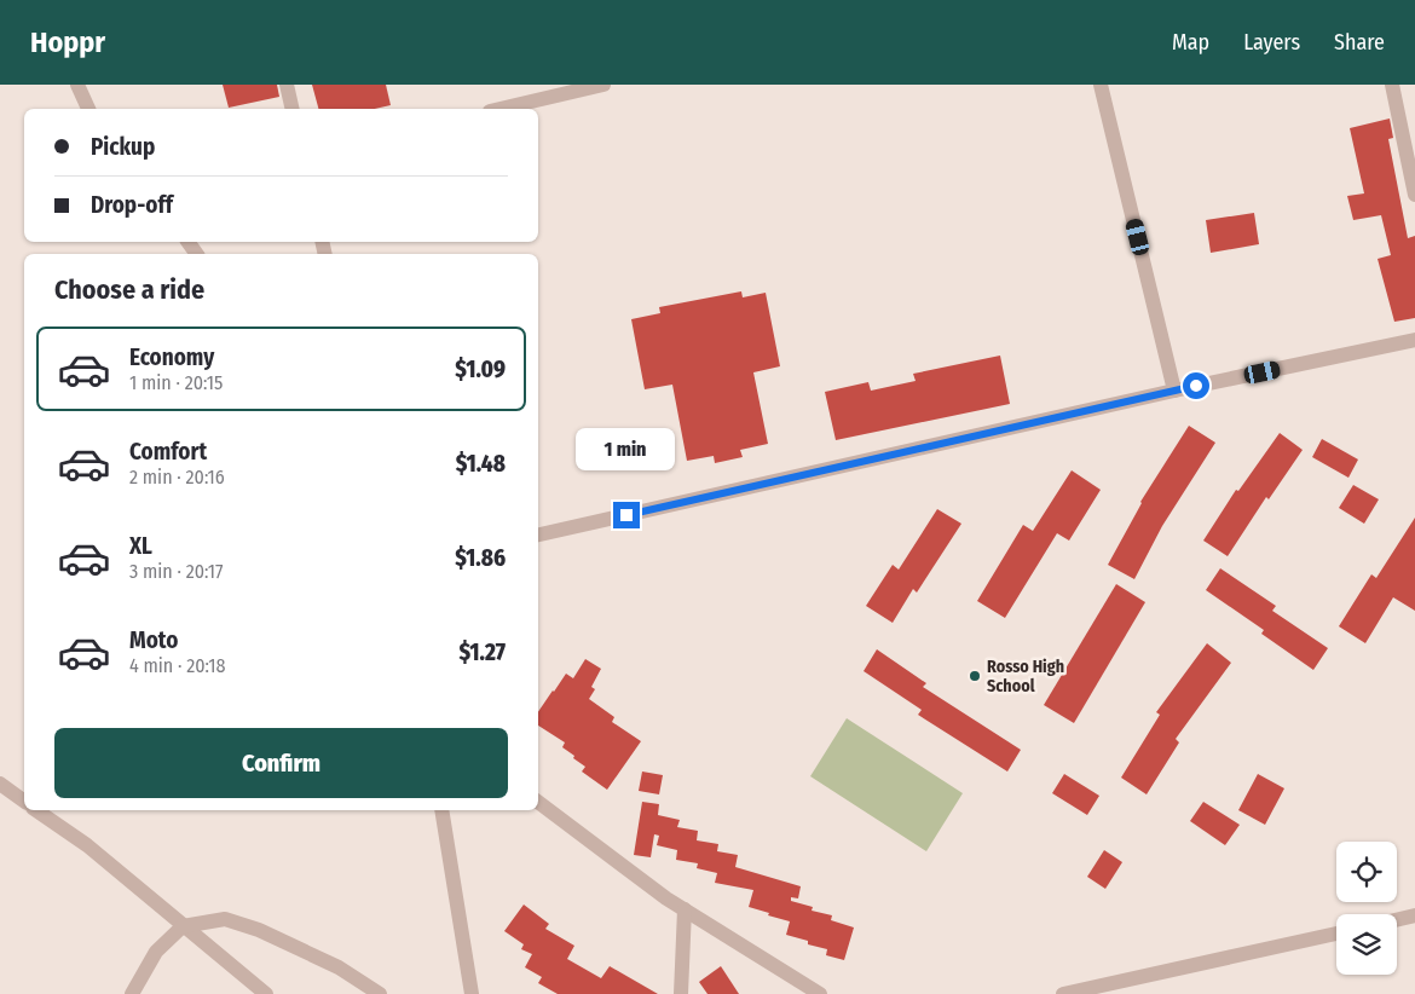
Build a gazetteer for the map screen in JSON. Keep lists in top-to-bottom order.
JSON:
{
  "places": ["Rosso High School"],
  "page": {
    "header": "Hoppr",
    "nav": ["Map", "Layers", "Share"],
    "banner": ["Pickup", "Drop-off"],
    "heading": "Choose a ride",
    "list": [
      {
        "name": "Economy",
        "note": "1 min · 20:15",
        "value": "$1.09"
      },
      {
        "name": "Comfort",
        "note": "2 min · 20:16",
        "value": "$1.48"
      },
      {
        "name": "XL",
        "note": "3 min · 20:17",
        "value": "$1.86"
      },
      {
        "name": "Moto",
        "note": "4 min · 20:18",
        "value": "$1.27"
      }
    ],
    "bubble": "1 min",
    "buttons": "Confirm"
  }
}
